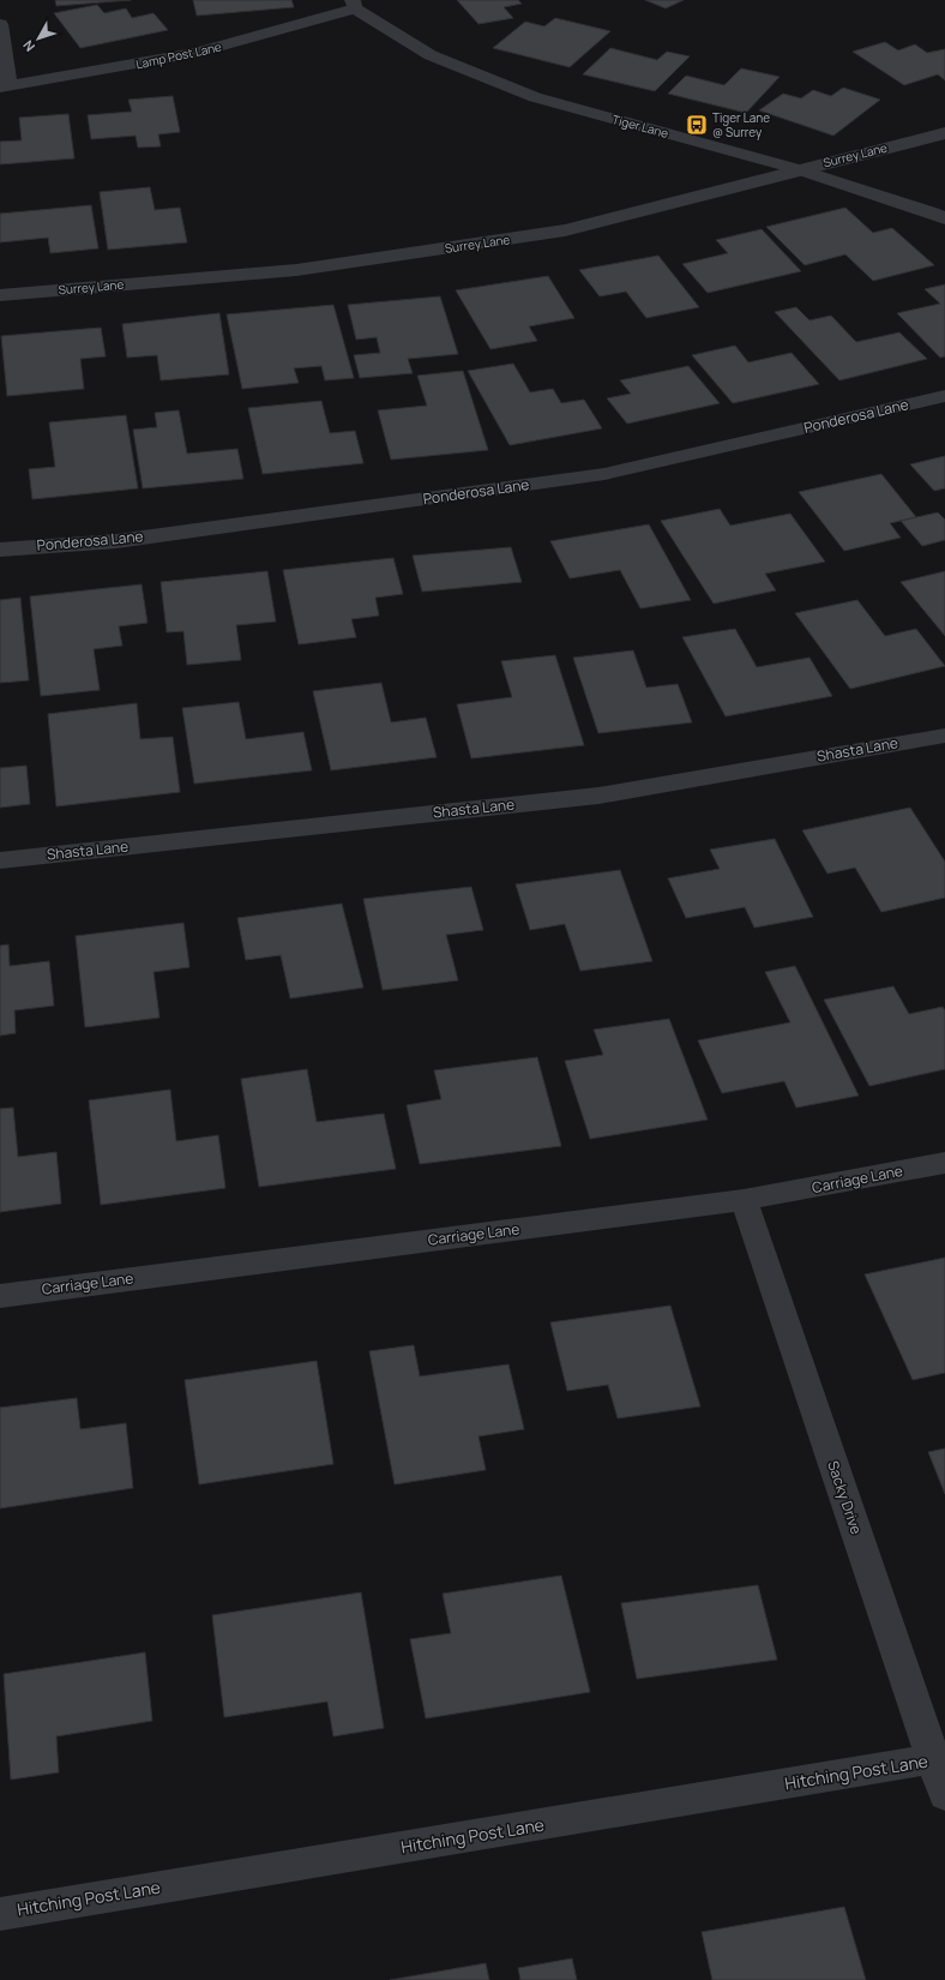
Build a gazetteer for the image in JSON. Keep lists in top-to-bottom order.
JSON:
{
  "streets": {
    "street": [
      "Lamp Post Lane",
      "Tiger Lane",
      "Surrey Lane",
      "Ponderosa Lane",
      "Shasta Lane",
      "Carriage Lane",
      "Sacky Drive",
      "Hitching Post Lane"
    ]
  },
  "crossings": [
    ["Lamp Post Lane", "Tiger Lane"],
    ["Tiger Lane", "Surrey Lane"],
    ["Carriage Lane", "Sacky Drive"],
    ["Sacky Drive", "Hitching Post Lane"]
  ],
  "places": {
    "bus stop": ["Tiger Lane @ Surrey"]
  },
  "north": "bottom left"
}
